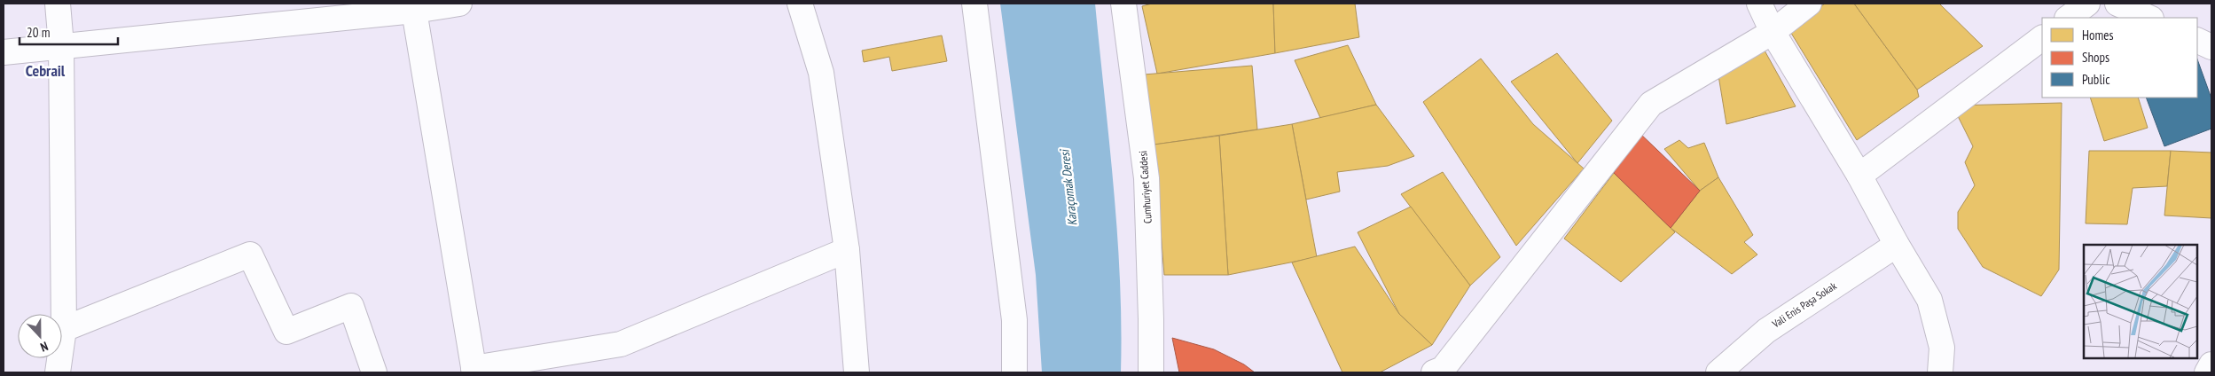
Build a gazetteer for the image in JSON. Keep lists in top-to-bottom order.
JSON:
{
  "streets": {
    "street": ["Cumhuriyet Caddesi", "Vali Enis Paşa Sokak"]
  },
  "districts": ["Cebrail"],
  "water": ["Karaçomak Deresi"],
  "legend": ["Homes", "Shops", "Public"],
  "scale_bar": "20 m",
  "north": "bottom"
}
